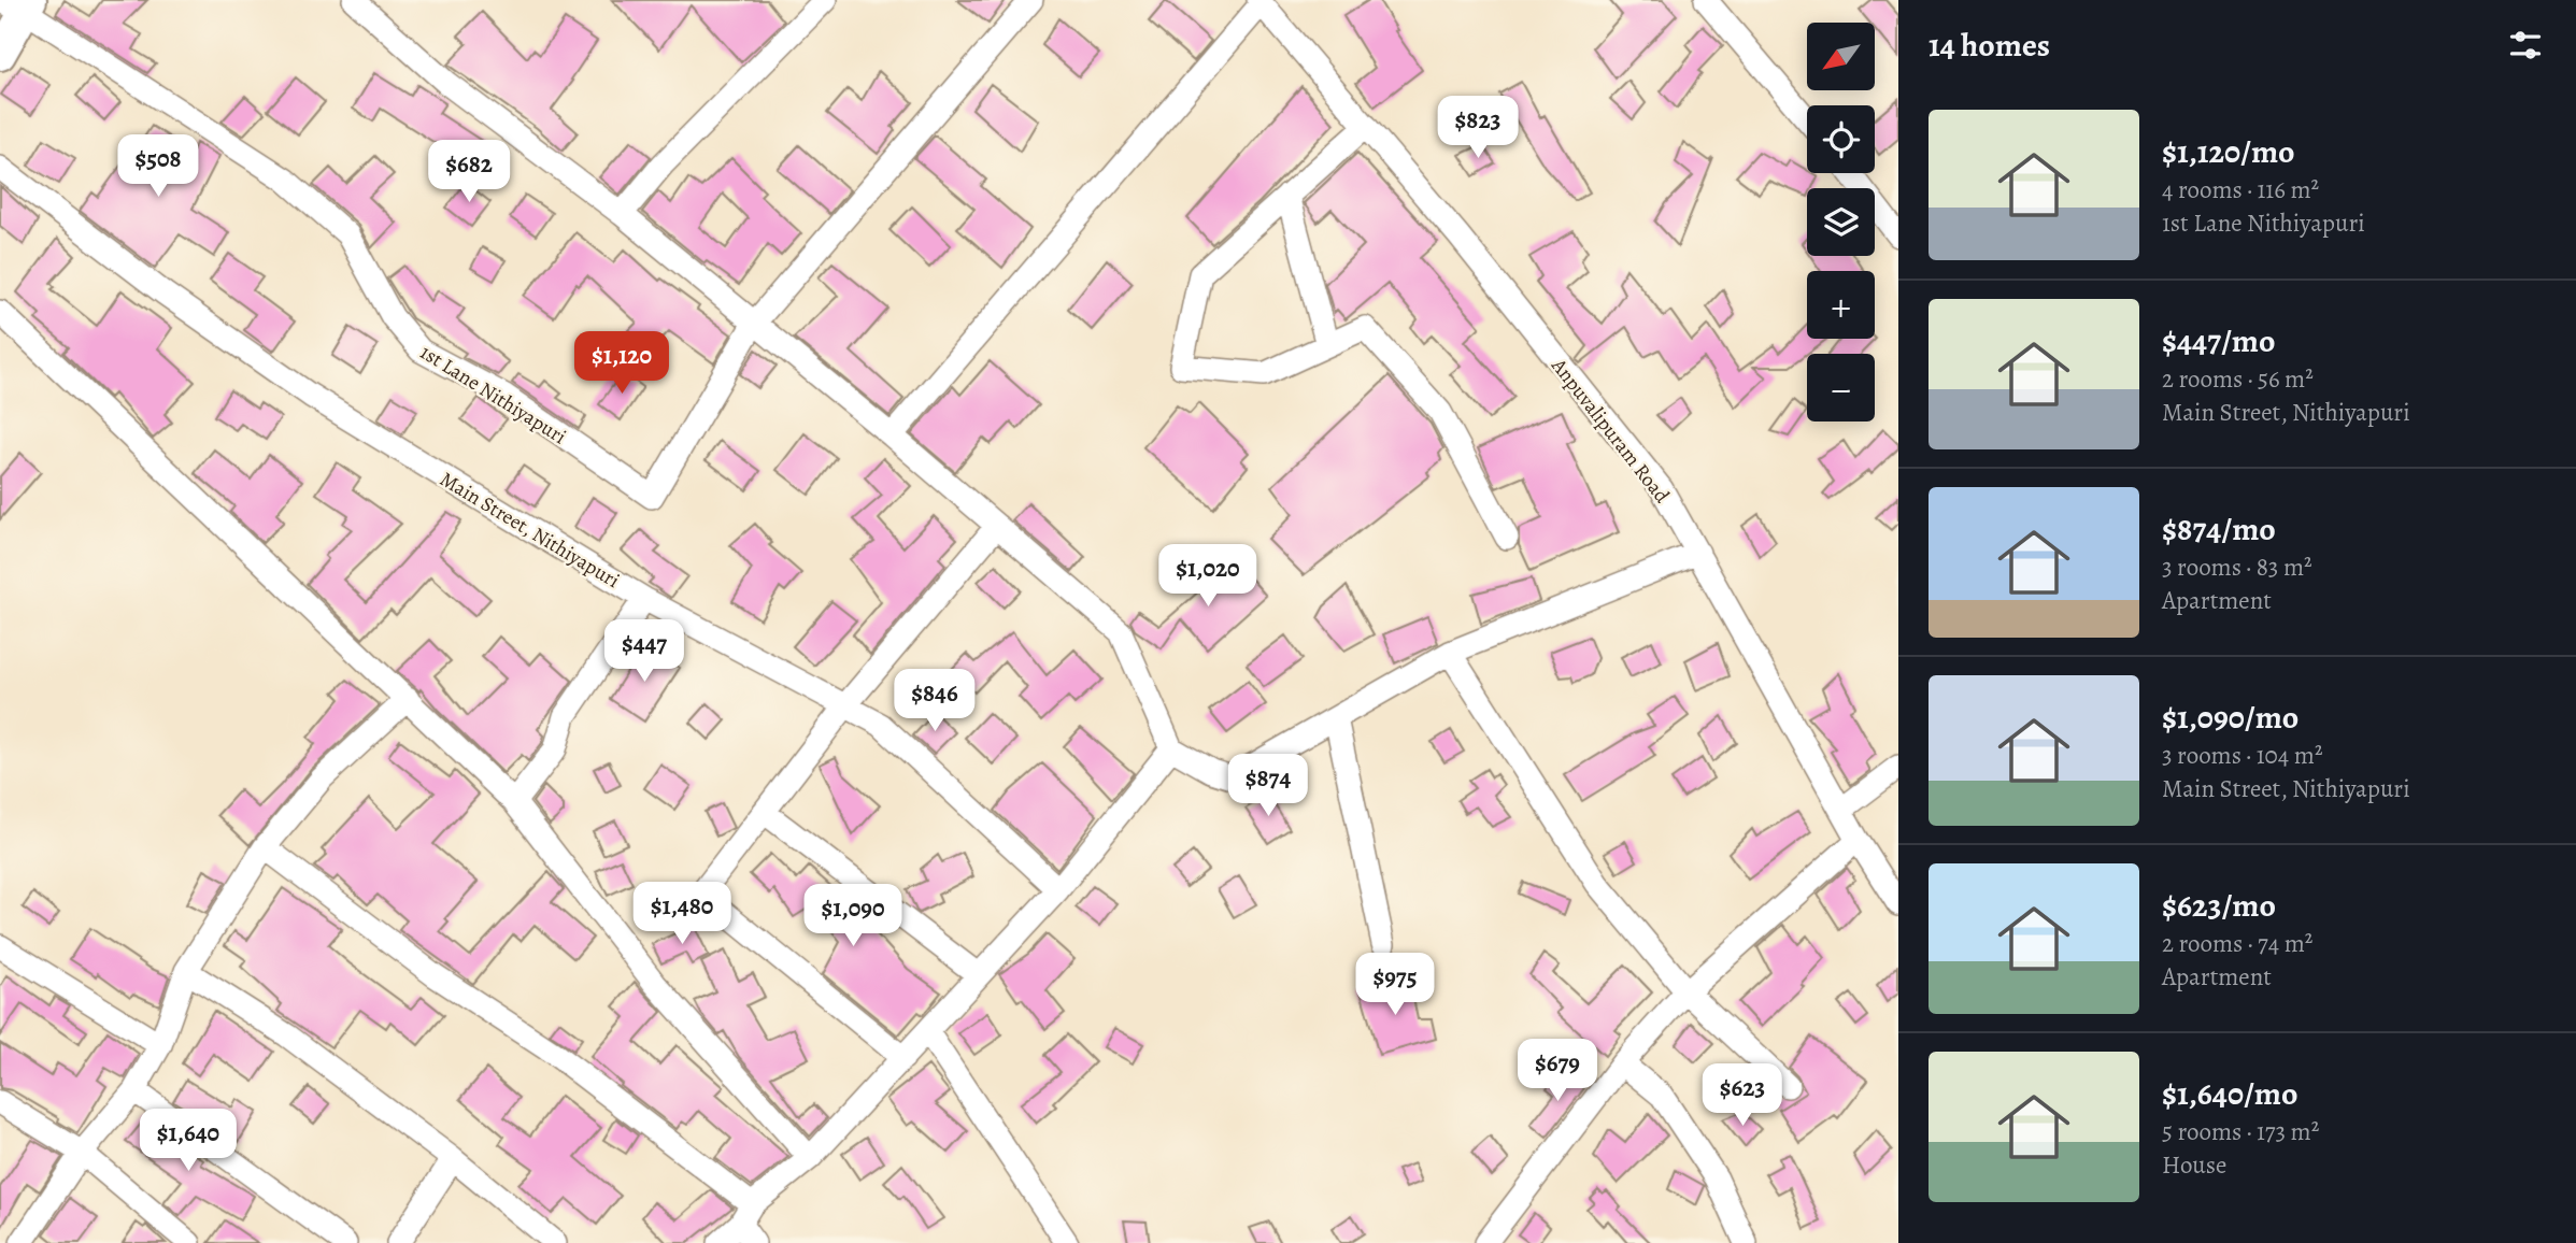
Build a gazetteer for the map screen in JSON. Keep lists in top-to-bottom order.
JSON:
{
  "streets": {
    "street": ["1st Lane Nithiyapuri", "Anpuvalipuram Road", "Main Street, Nithiyapuri"]
  },
  "north": "bottom left",
  "page": {
    "heading": "14 homes",
    "map_buttons": ["+", "−"],
    "list": [
      {
        "name": "$1,120/mo",
        "note": "4 rooms · 116 m² · 1st Lane Nithiyapuri"
      },
      {
        "name": "$447/mo",
        "note": "2 rooms · 56 m² · Main Street, Nithiyapuri"
      },
      {
        "name": "$874/mo",
        "note": "3 rooms · 83 m² · Apartment"
      },
      {
        "name": "$1,090/mo",
        "note": "3 rooms · 104 m² · Main Street, Nithiyapuri"
      },
      {
        "name": "$623/mo",
        "note": "2 rooms · 74 m² · Apartment"
      },
      {
        "name": "$1,640/mo",
        "note": "5 rooms · 173 m² · House"
      }
    ],
    "price": [
      "$823",
      "$508",
      "$682",
      "$1,120",
      "$1,020",
      "$447",
      "$846",
      "$874",
      "$1,480",
      "$1,090",
      "$975",
      "$679",
      "$623",
      "$1,640"
    ]
  }
}
